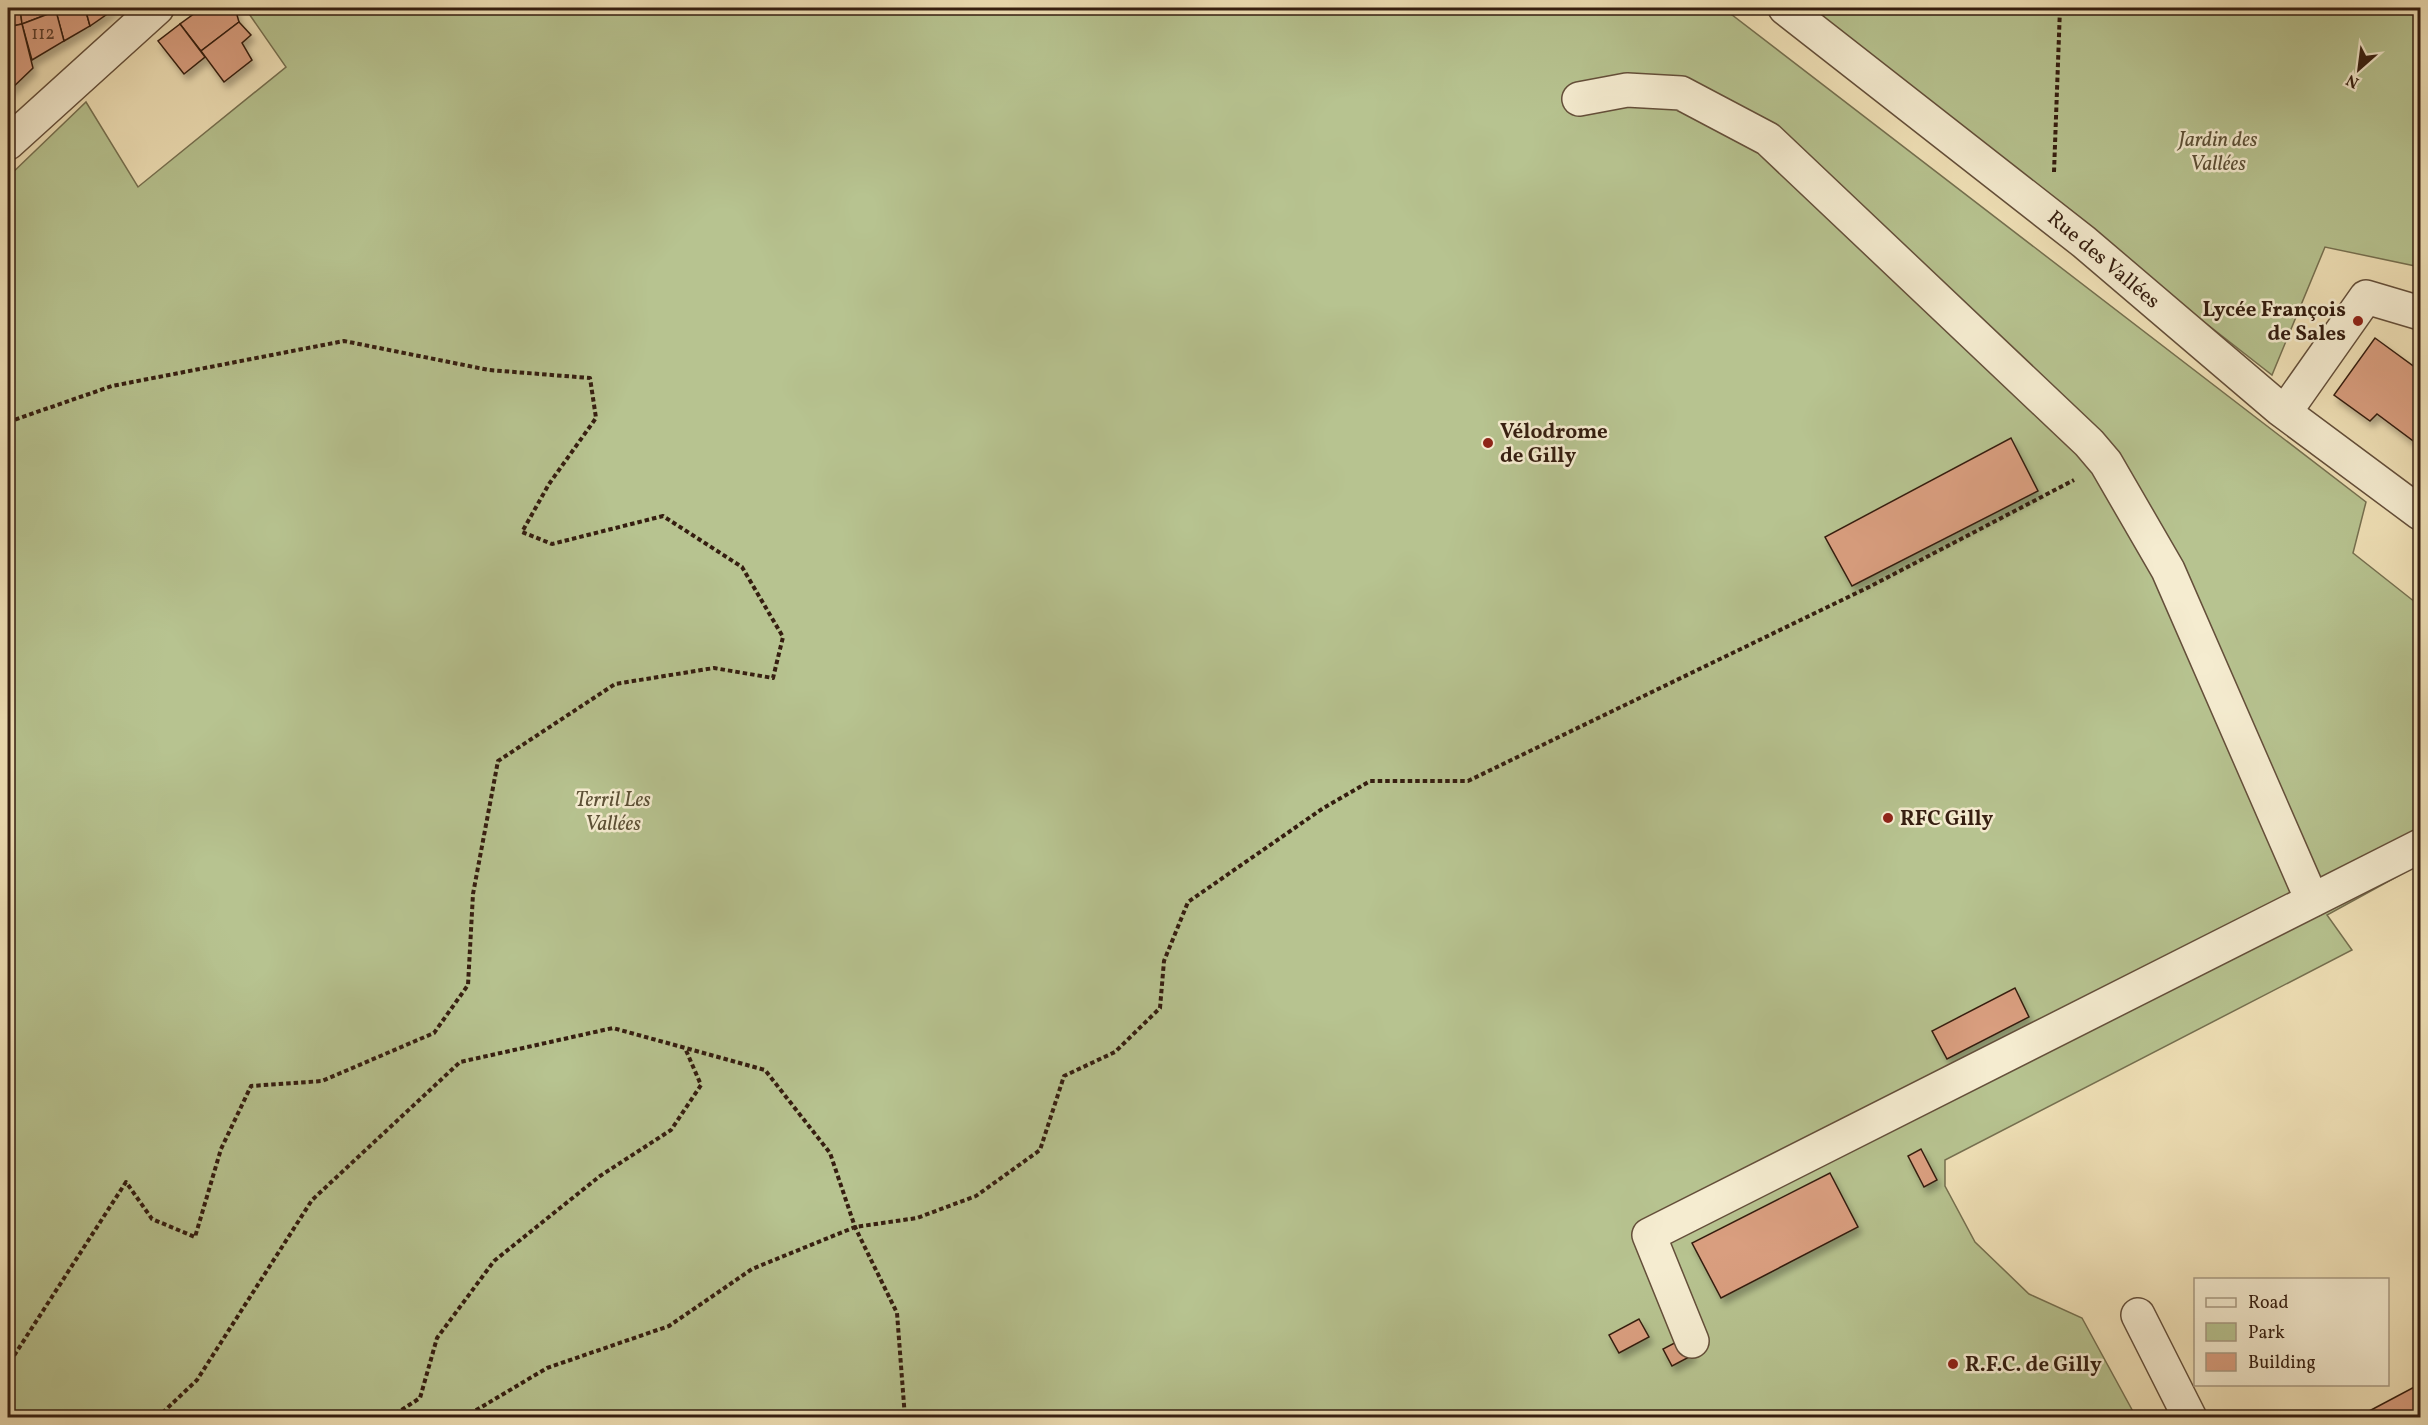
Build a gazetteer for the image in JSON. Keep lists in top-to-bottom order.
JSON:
{
  "streets": {
    "street": ["Rue des Vallées"]
  },
  "parks": ["Jardin des Vallées", "Terril Les Vallées"],
  "places": [
    "Lycée François de Sales",
    "Vélodrome de Gilly",
    "RFC Gilly",
    "R.F.C. de Gilly"
  ],
  "house_numbers": ["112"],
  "legend": ["Road", "Park", "Building"],
  "north": "bottom left"
}
